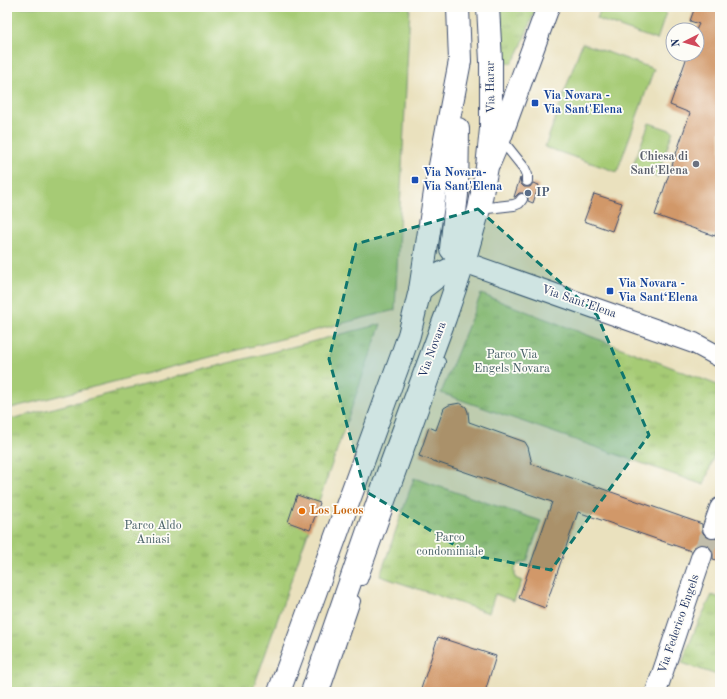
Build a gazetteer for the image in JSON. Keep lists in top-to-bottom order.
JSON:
{
  "streets": {
    "main road": ["Via Harar", "Via Novara"],
    "street": ["Via Sant’Elena", "Via Federico Engels"]
  },
  "crossings": [
    ["Via Harar", "Via Novara"],
    ["Via Sant’Elena", "Via Novara"]
  ],
  "parks": ["Parco Via Engels Novara", "Parco Aldo Aniasi", "Parco condominiale"],
  "places": {
    "transit": ["Via Novara - Via Sant'Elena", "Via Novara- Via Sant'Elena", "Via Novara - Via Sant‘Elena"],
    "other": ["Chiesa di Sant'Elena", "IP", "Los Locos"]
  },
  "north": "left"
}
